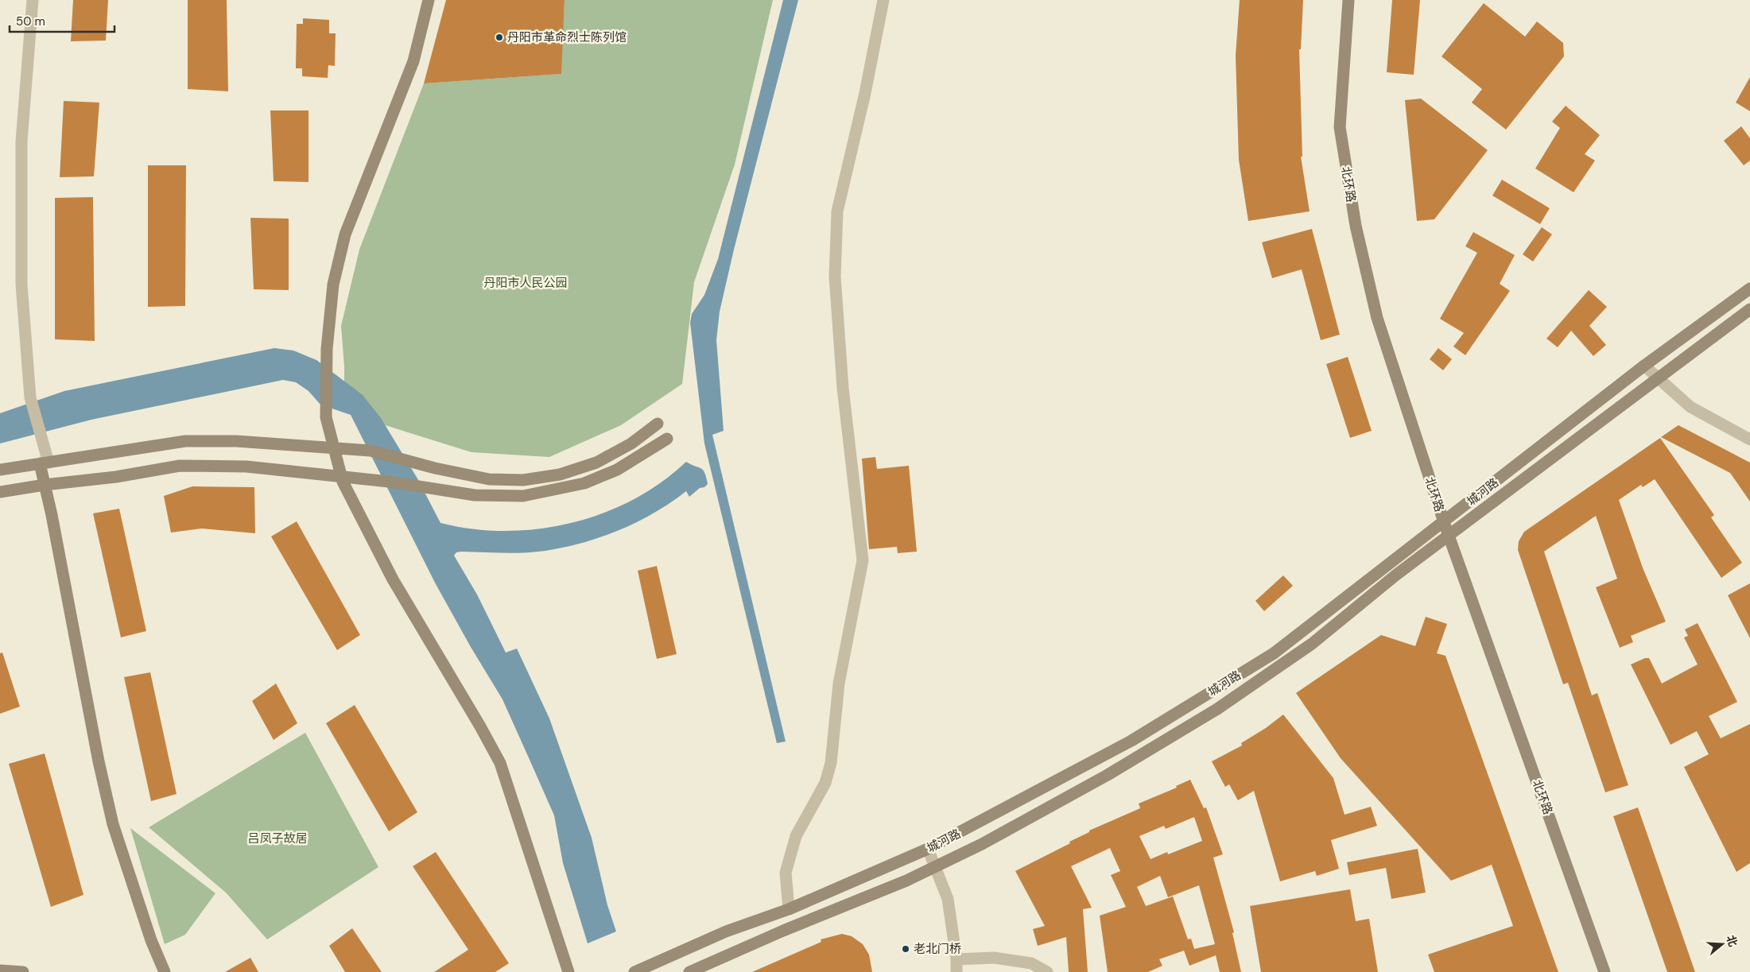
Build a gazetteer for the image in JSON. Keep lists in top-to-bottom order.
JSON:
{
  "streets": {
    "main road": ["北环路", "城河路"]
  },
  "crossings": [
    ["北环路", "城河路"]
  ],
  "parks": ["丹阳市人民公园", "吕凤子故居"],
  "places": ["丹阳市革命烈士陈列馆", "老北门桥"],
  "scale_bar": "50 m",
  "north": "right"
}
